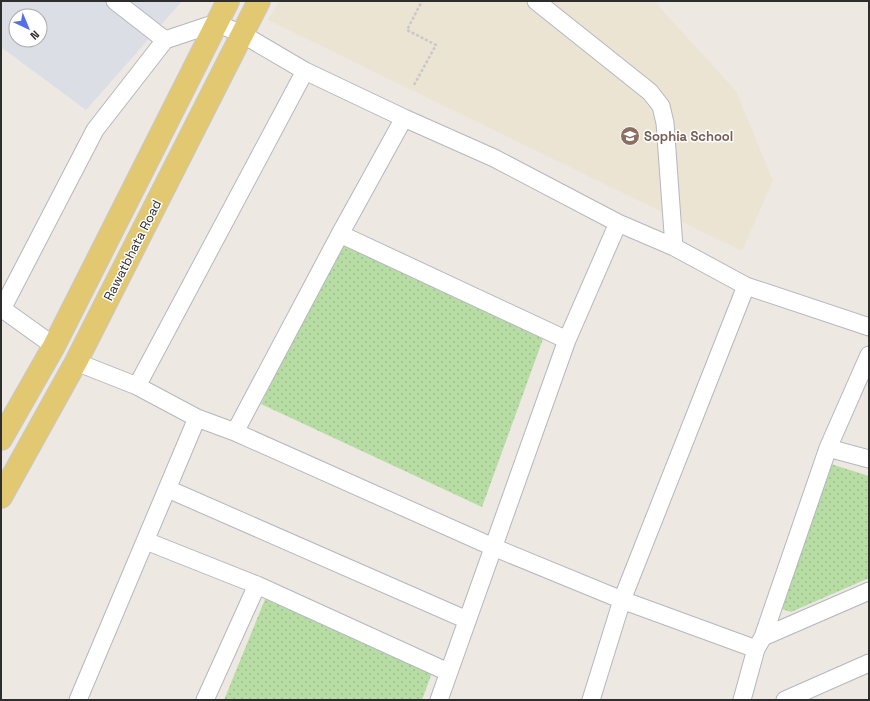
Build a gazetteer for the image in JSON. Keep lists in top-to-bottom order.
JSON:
{
  "streets": {
    "main road": ["Rawatbhata Road"]
  },
  "places": {
    "school or university": ["Sophia School"]
  },
  "north": "bottom right"
}
